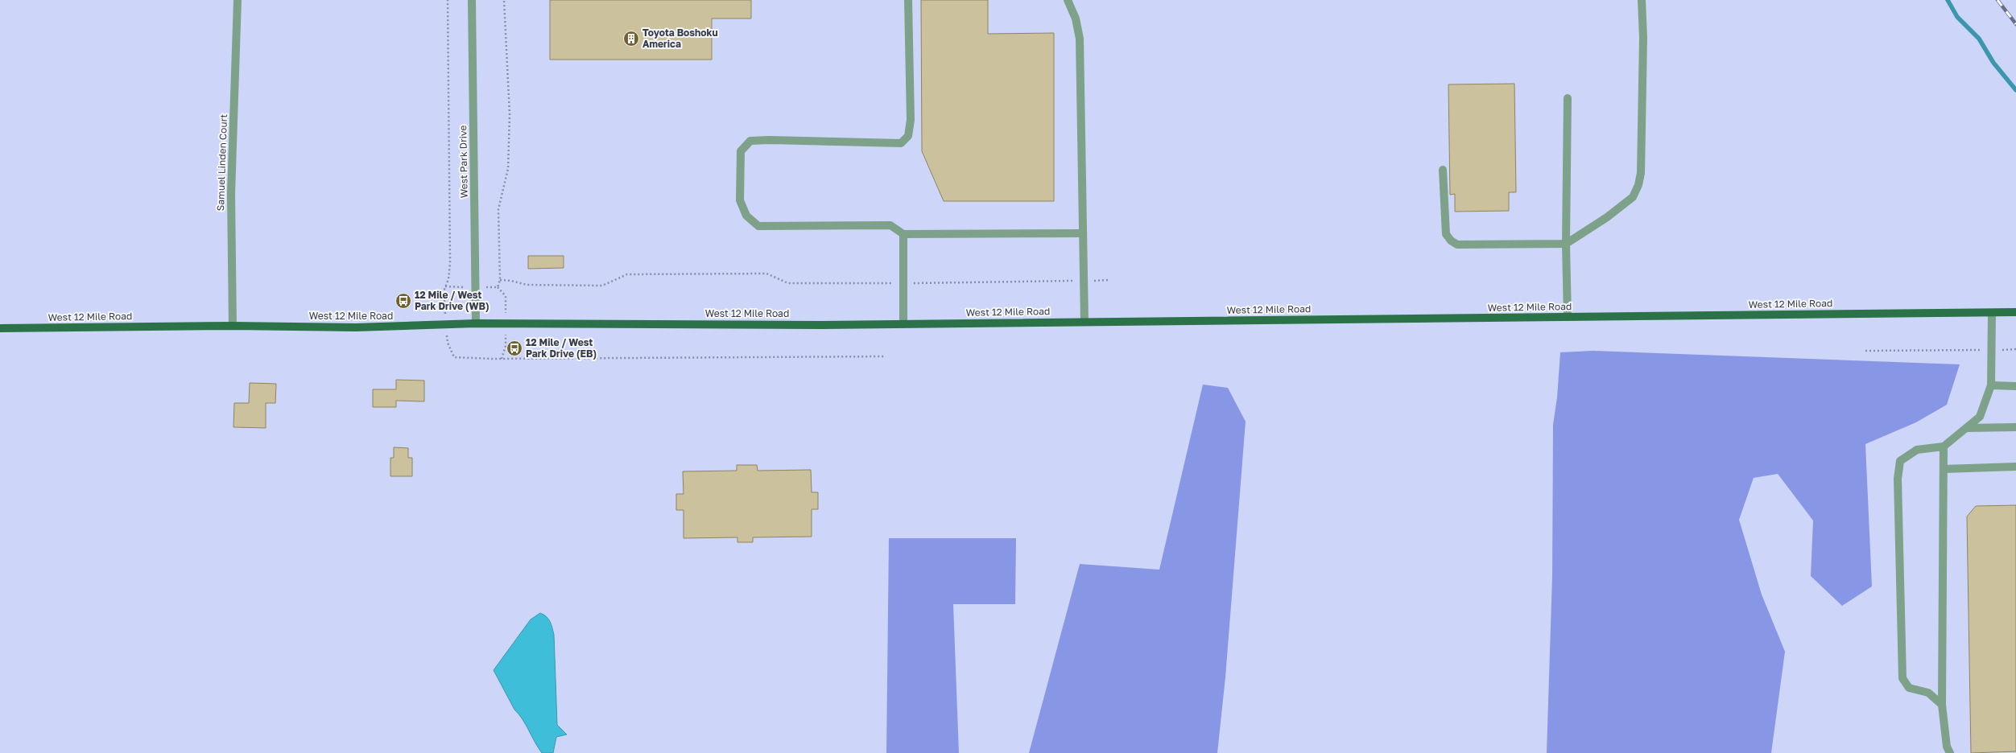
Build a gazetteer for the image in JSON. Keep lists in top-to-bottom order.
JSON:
{
  "streets": {
    "main road": ["West 12 Mile Road"],
    "street": ["West Park Drive", "Samuel Linden Court"]
  },
  "crossings": [
    ["West Park Drive", "West 12 Mile Road"],
    ["Samuel Linden Court", "West 12 Mile Road"]
  ],
  "places": {
    "building": ["Toyota Boshoku America"],
    "bus stop": ["12 Mile / West Park Drive (WB)", "12 Mile / West Park Drive (EB)"]
  }
}
